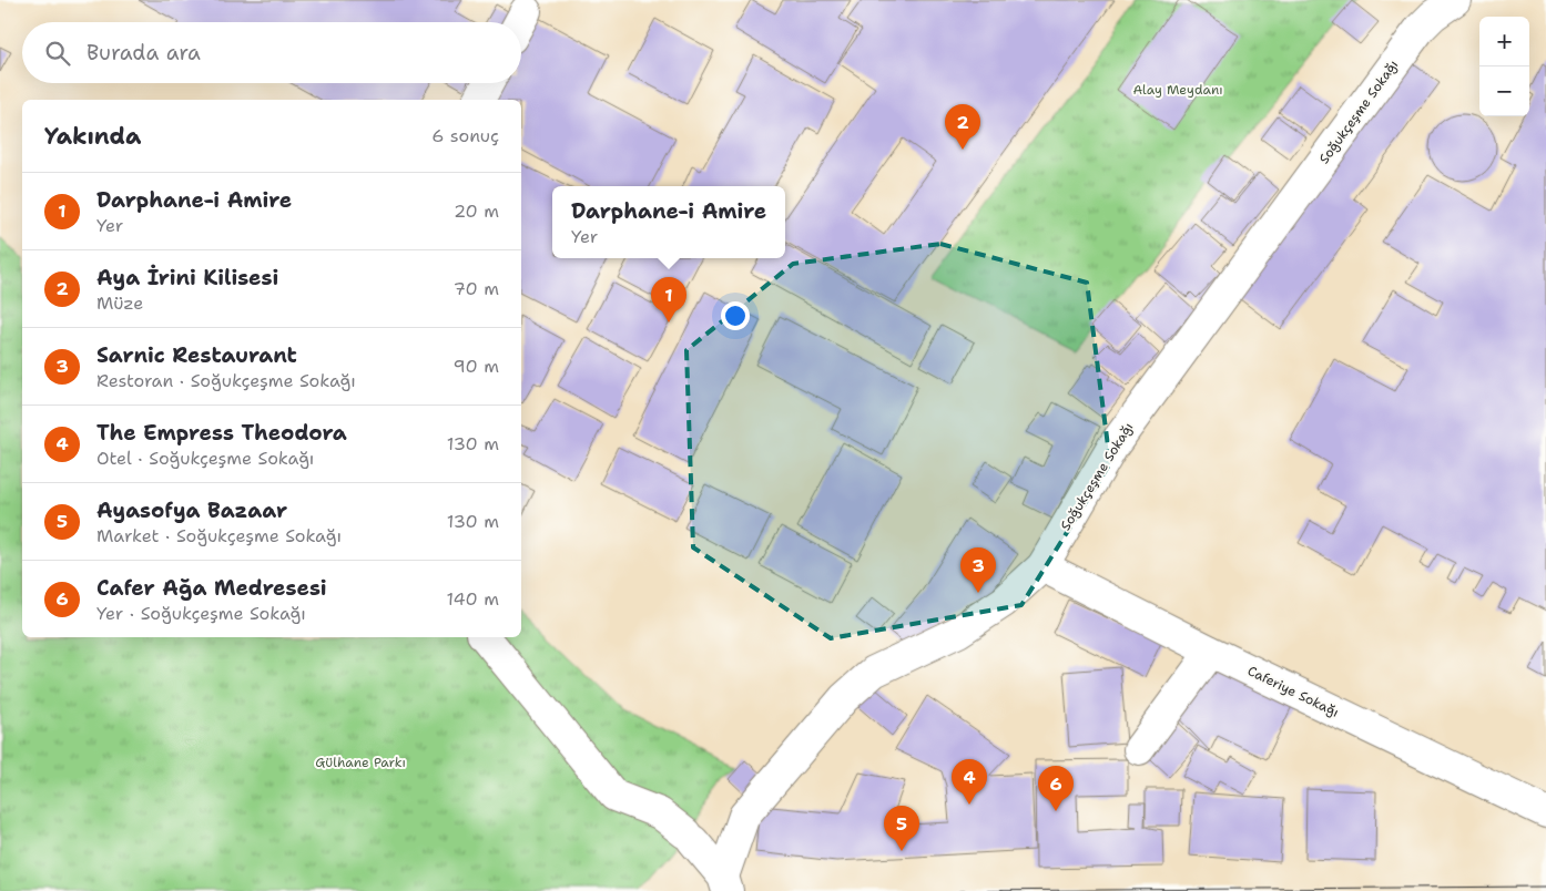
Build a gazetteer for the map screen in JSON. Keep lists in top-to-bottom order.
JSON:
{
  "streets": {
    "street": ["Soğukçeşme Sokağı", "Caferiye Sokağı"]
  },
  "crossings": [
    ["Soğukçeşme Sokağı", "Caferiye Sokağı"]
  ],
  "parks": ["Alay Meydanı", "Gülhane Parkı"],
  "page": {
    "map_buttons": ["+", "−"],
    "search": "Burada ara",
    "heading": ["Yakında", "6 sonuç"],
    "pins": [
      "2",
      "1",
      "3",
      "4",
      "6",
      "5"
    ],
    "list": [
      {
        "mark": "1",
        "name": "Darphane-i Amire",
        "note": "Yer",
        "value": "20 m"
      },
      {
        "mark": "2",
        "name": "Aya İrini Kilisesi",
        "note": "Müze",
        "value": "70 m"
      },
      {
        "mark": "3",
        "name": "Sarnic Restaurant",
        "note": "Restoran · Soğukçeşme Sokağı",
        "value": "90 m"
      },
      {
        "mark": "4",
        "name": "The Empress Theodora",
        "note": "Otel · Soğukçeşme Sokağı",
        "value": "130 m"
      },
      {
        "mark": "5",
        "name": "Ayasofya Bazaar",
        "note": "Market · Soğukçeşme Sokağı",
        "value": "130 m"
      },
      {
        "mark": "6",
        "name": "Cafer Ağa Medresesi",
        "note": "Yer · Soğukçeşme Sokağı",
        "value": "140 m"
      }
    ],
    "popup": ["Darphane-i Amire", "Yer"]
  }
}
